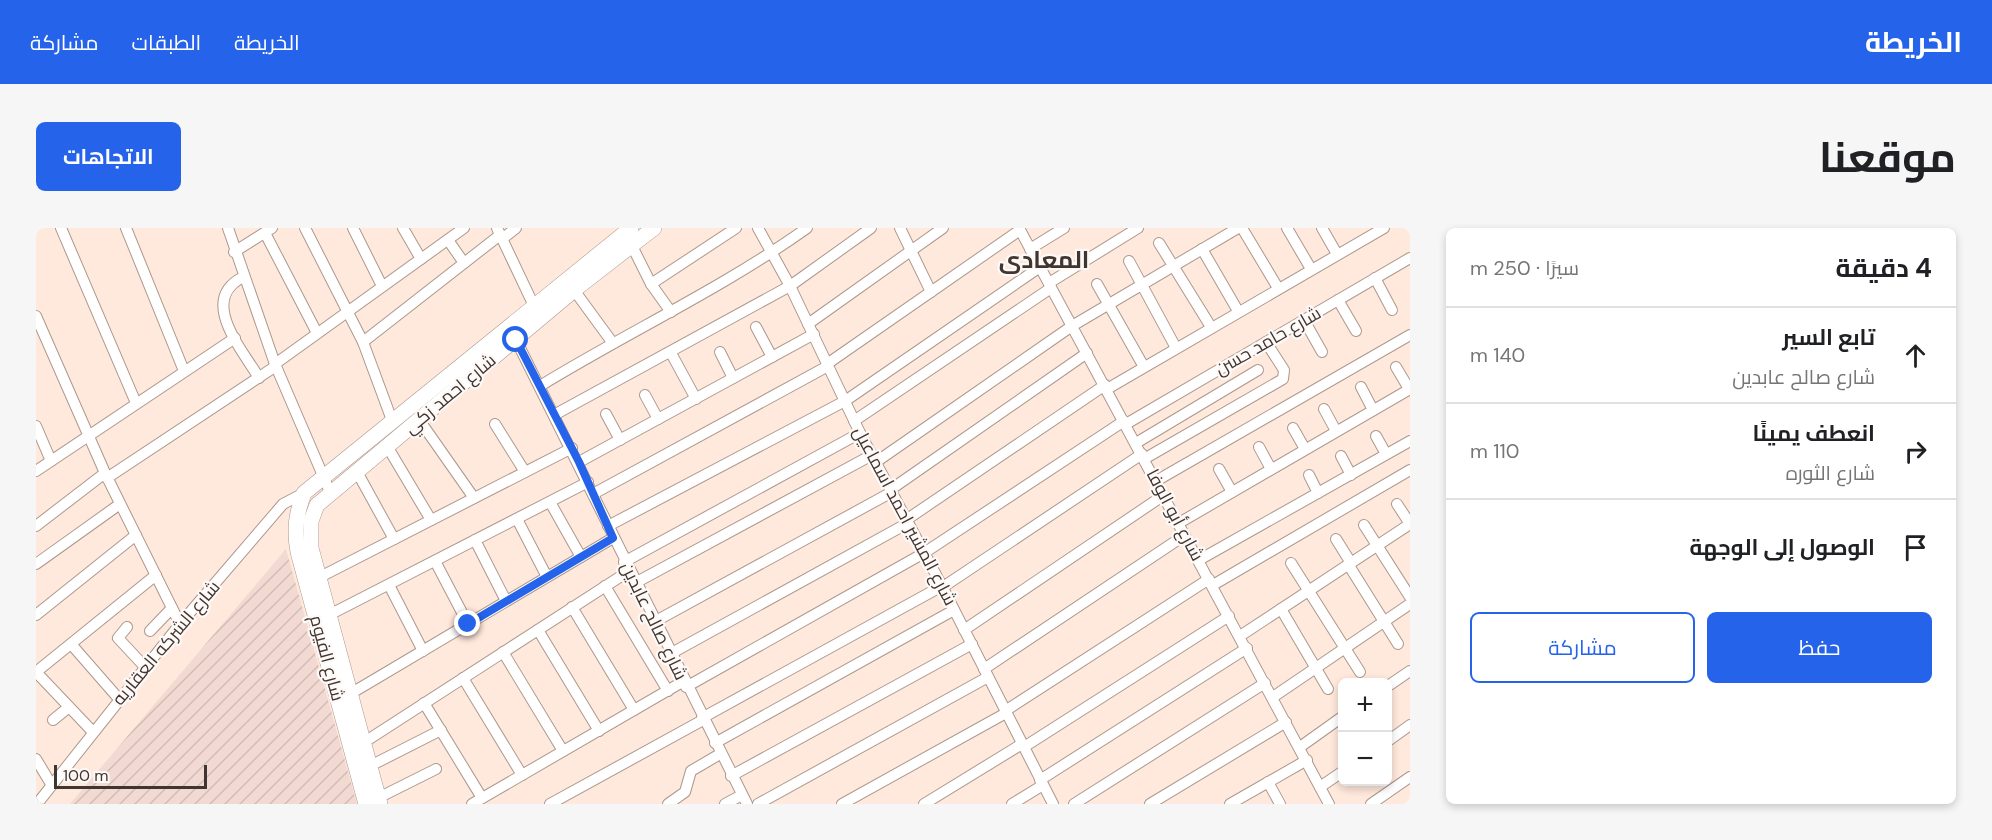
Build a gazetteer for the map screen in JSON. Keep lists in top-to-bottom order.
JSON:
{
  "streets": {
    "street": [
      "شارع حامد حسن",
      "شارع احمد زكي",
      "شارع أبو الوفا",
      "شارع المشير احمد اسماعيل",
      "شارع صالح عابدين",
      "شارع الشركه العقاريه",
      "شارع الفيوم"
    ]
  },
  "crossings": [
    ["شارع حامد حسن", "شارع أبو الوفا"],
    ["شارع حامد حسن", "شارع المشير احمد اسماعيل"],
    ["شارع حامد حسن", "شارع صالح عابدين"],
    ["شارع احمد زكي", "شارع صالح عابدين"],
    ["شارع احمد زكي", "شارع الشركه العقاريه"],
    ["شارع احمد زكي", "شارع الفيوم"]
  ],
  "districts": ["المعادى"],
  "scale_bar": "100 m",
  "page": {
    "header": "الخريطة",
    "nav": ["الخريطة", "الطبقات", "مشاركة"],
    "title": "موقعنا",
    "buttons": [
      "الاتجاهات",
      ["حفظ", "مشاركة"]
    ],
    "heading": ["4 دقيقة", "سيرًا · 250 m"],
    "list": [
      ["تابع السير", "شارع صالح عابدين", "140 m"],
      ["انعطف يمينًا", "شارع الثوره", "110 m"],
      "الوصول إلى الوجهة"
    ],
    "map_buttons": ["+", "−"],
    "scale": "100 m"
  }
}
